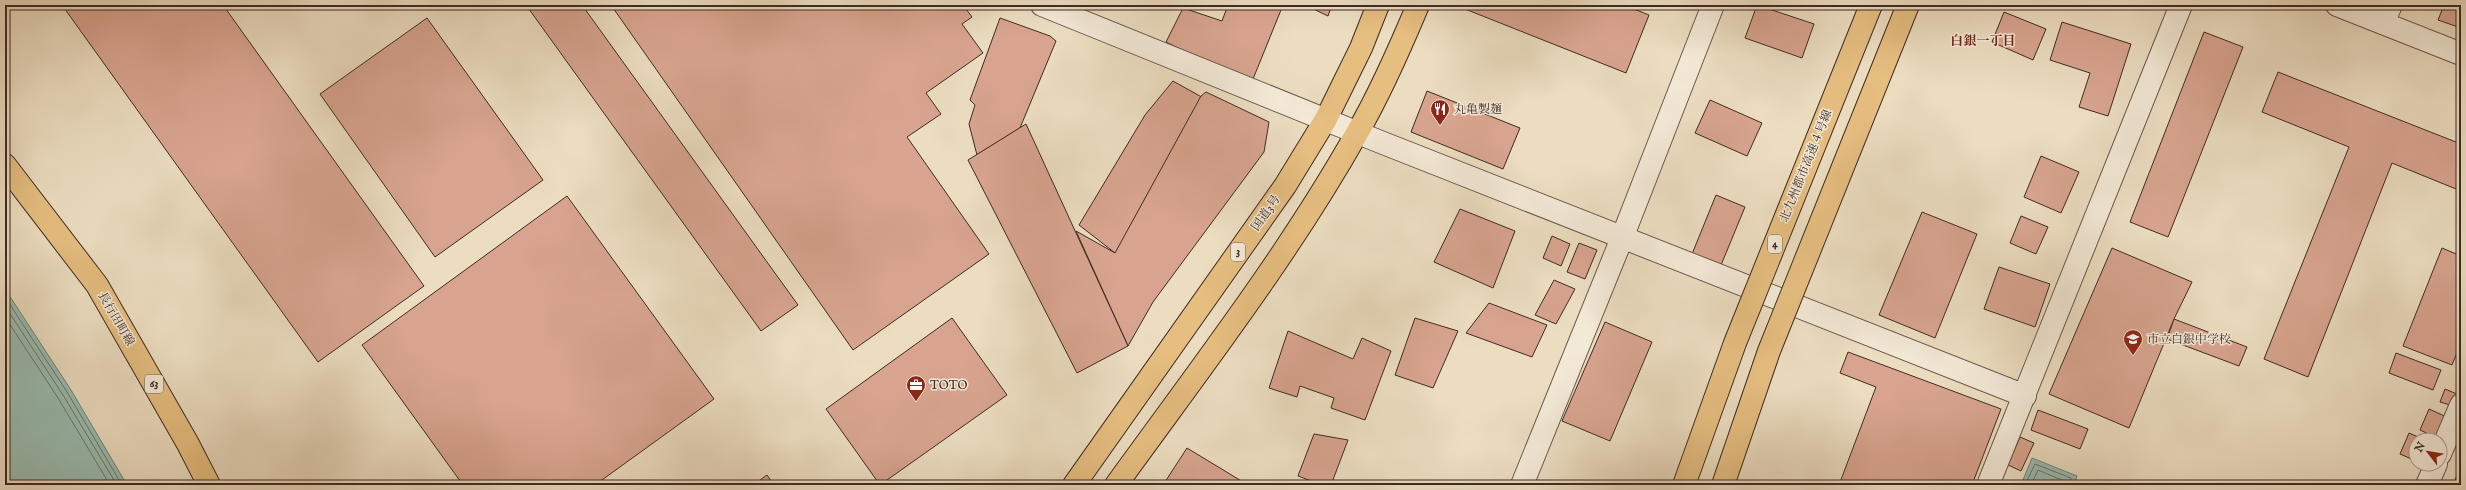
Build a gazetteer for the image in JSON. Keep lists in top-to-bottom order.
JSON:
{
  "streets": {
    "main road": [
      "北九州都市高速４号線",
      "国道3号",
      "4",
      "3",
      "長行田町線",
      "63"
    ]
  },
  "districts": ["白銀一丁目"],
  "places": {
    "restaurant": ["丸亀製麺"],
    "school or university": ["市立白銀中学校"],
    "office": ["TOTO"]
  },
  "north": "top left"
}
